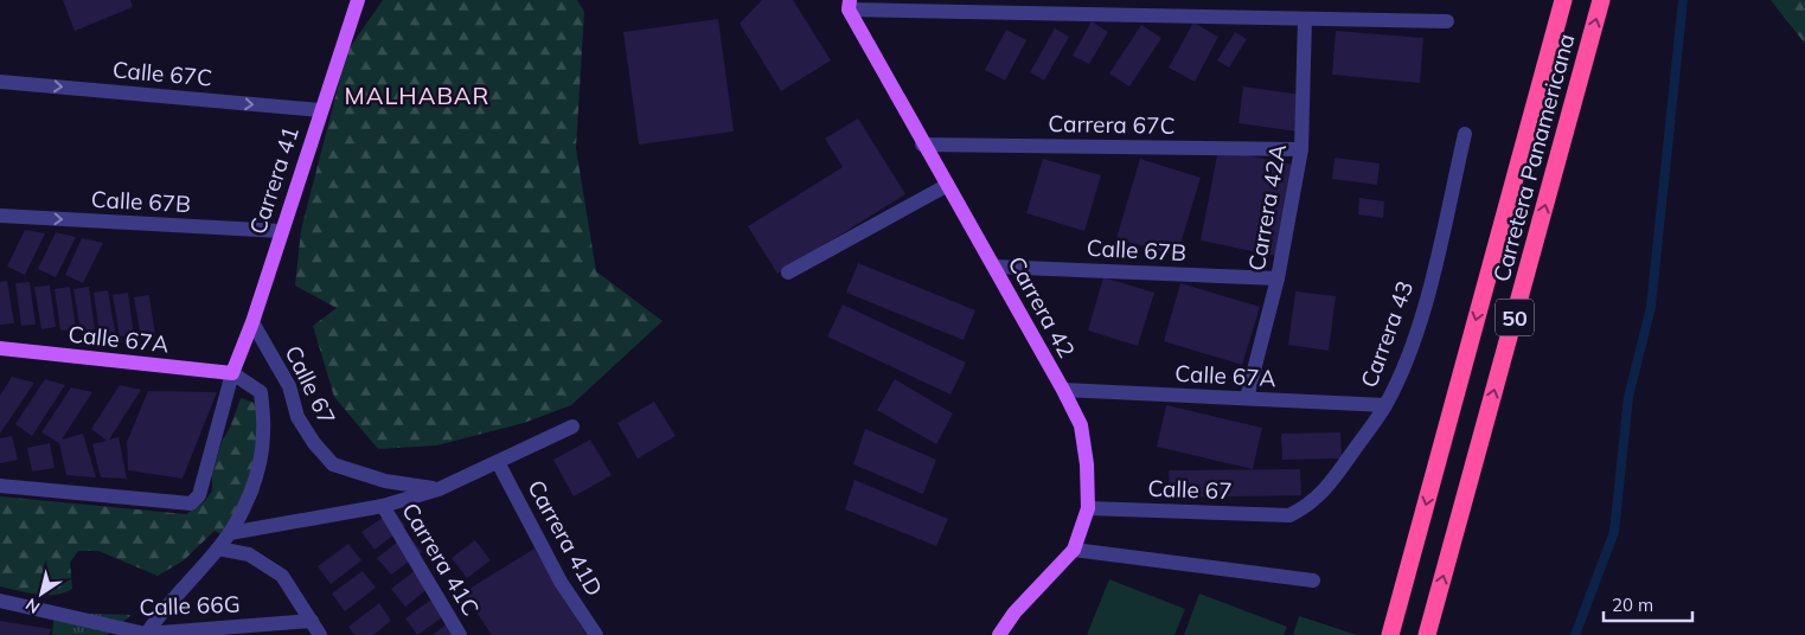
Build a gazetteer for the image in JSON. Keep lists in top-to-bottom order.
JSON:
{
  "streets": {
    "highway": ["Carretera Panamericana", "50"],
    "main road": ["Carrera 41", "Carrera 42", "Calle 67A"],
    "street": [
      "Calle 67C",
      "Carrera 67C",
      "Calle 67B",
      "Carrera 42A",
      "Carrera 43",
      "Calle 67",
      "Carrera 41D",
      "Carrera 41C",
      "Calle 66G"
    ]
  },
  "crossings": [
    ["Calle 67C", "Carrera 41"],
    ["Carrera 67C", "Carrera 42A"],
    ["Carrera 67C", "Carrera 42"],
    ["Carrera 41", "Calle 67B"],
    ["Carrera 41", "Calle 67A"],
    ["Carrera 41", "Calle 67"],
    ["Calle 67B", "Carrera 42A"],
    ["Calle 67B", "Carrera 42"],
    ["Carrera 42A", "Calle 67A"],
    ["Carrera 42", "Calle 67A"],
    ["Carrera 42", "Calle 67"],
    ["Carrera 43", "Calle 67A"],
    ["Carrera 43", "Calle 67"]
  ],
  "one_way": ["Calle 67C", "Calle 67B"],
  "districts": ["MALHABAR"],
  "scale_bar": "20 m",
  "north": "bottom left"
}
